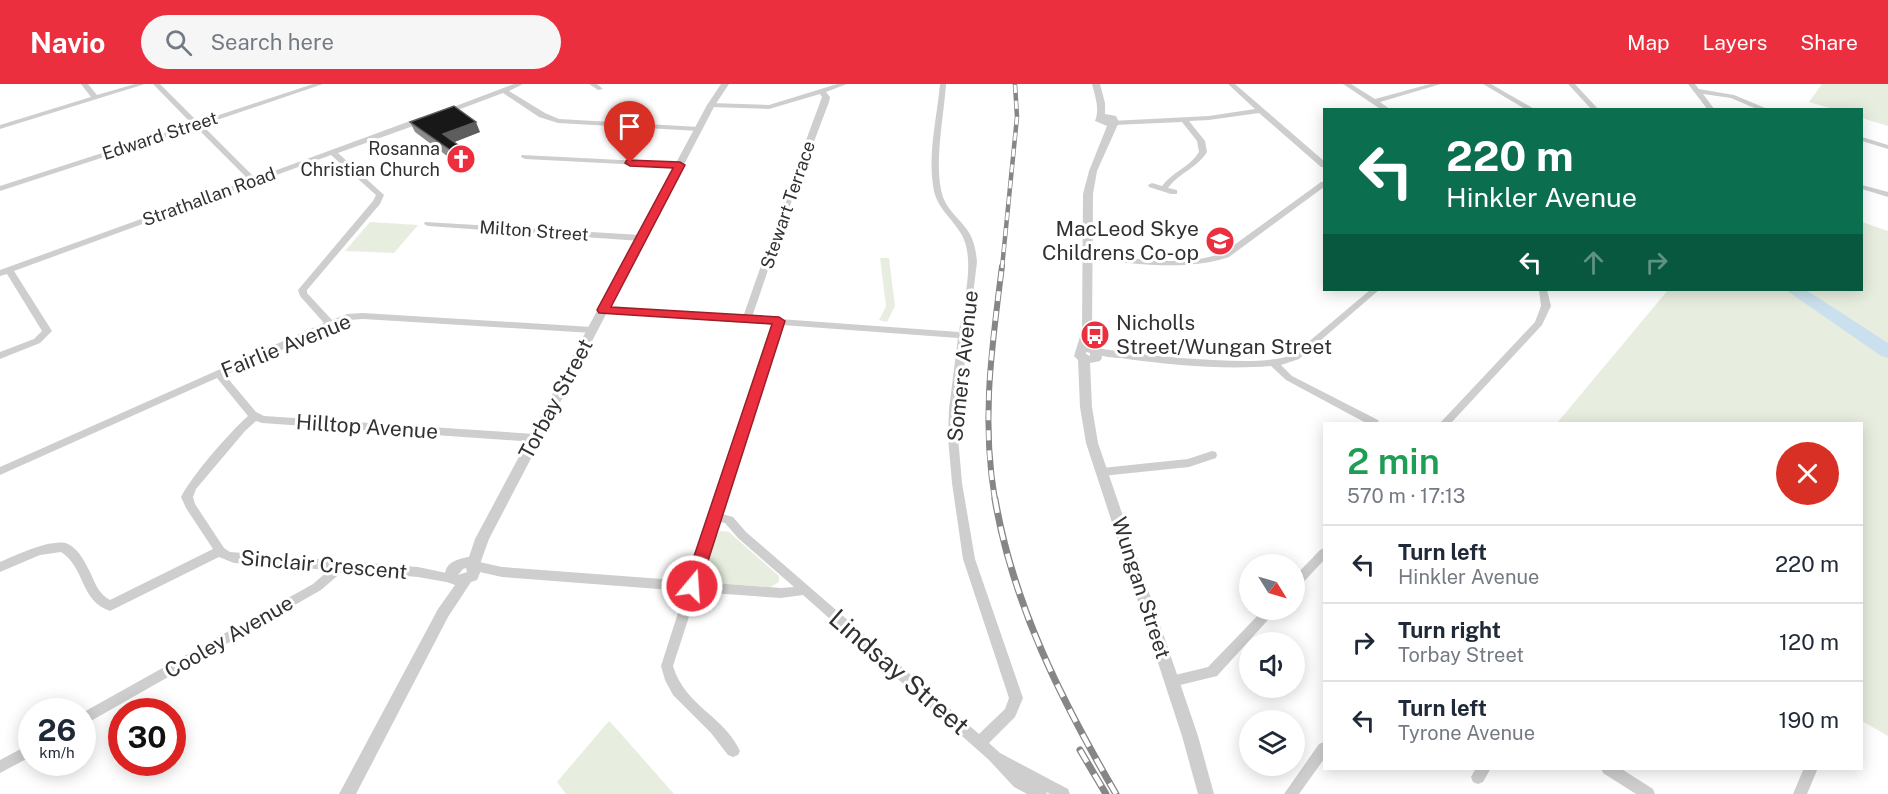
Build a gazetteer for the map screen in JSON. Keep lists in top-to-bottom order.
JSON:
{
  "streets": {
    "street": [
      "Edward Street",
      "Strathallan Road",
      "Stewart Terrace",
      "Milton Street",
      "Fairlie Avenue",
      "Somers Avenue",
      "Torbay Street",
      "Hilltop Avenue",
      "Sinclair Crescent",
      "Wungan Street",
      "Cooley Avenue",
      "Lindsay Street"
    ]
  },
  "crossings": [
    ["Milton Street", "Torbay Street"],
    ["Fairlie Avenue", "Torbay Street"],
    ["Somers Avenue", "Lindsay Street"],
    ["Torbay Street", "Hilltop Avenue"],
    ["Torbay Street", "Sinclair Crescent"],
    ["Hilltop Avenue", "Sinclair Crescent"],
    ["Sinclair Crescent", "Cooley Avenue"]
  ],
  "places": {
    "church": ["Rosanna Christian Church"],
    "school or university": ["MacLeod Skye Childrens Co-op"],
    "bus stop": ["Nicholls Street/Wungan Street"]
  },
  "north": "bottom right",
  "page": {
    "header": "Navio",
    "search": "Search here",
    "nav": ["Map", "Layers", "Share"],
    "turn": ["220 m", "Hinkler Avenue"],
    "heading": ["2 min", "570 m · 17:13"],
    "list": [
      {
        "name": "Turn left",
        "note": "Hinkler Avenue",
        "value": "220 m"
      },
      {
        "name": "Turn right",
        "note": "Torbay Street",
        "value": "120 m"
      },
      {
        "name": "Turn left",
        "note": "Tyrone Avenue",
        "value": "190 m"
      }
    ],
    "speed": "26 km/h",
    "limit": "30"
  }
}
